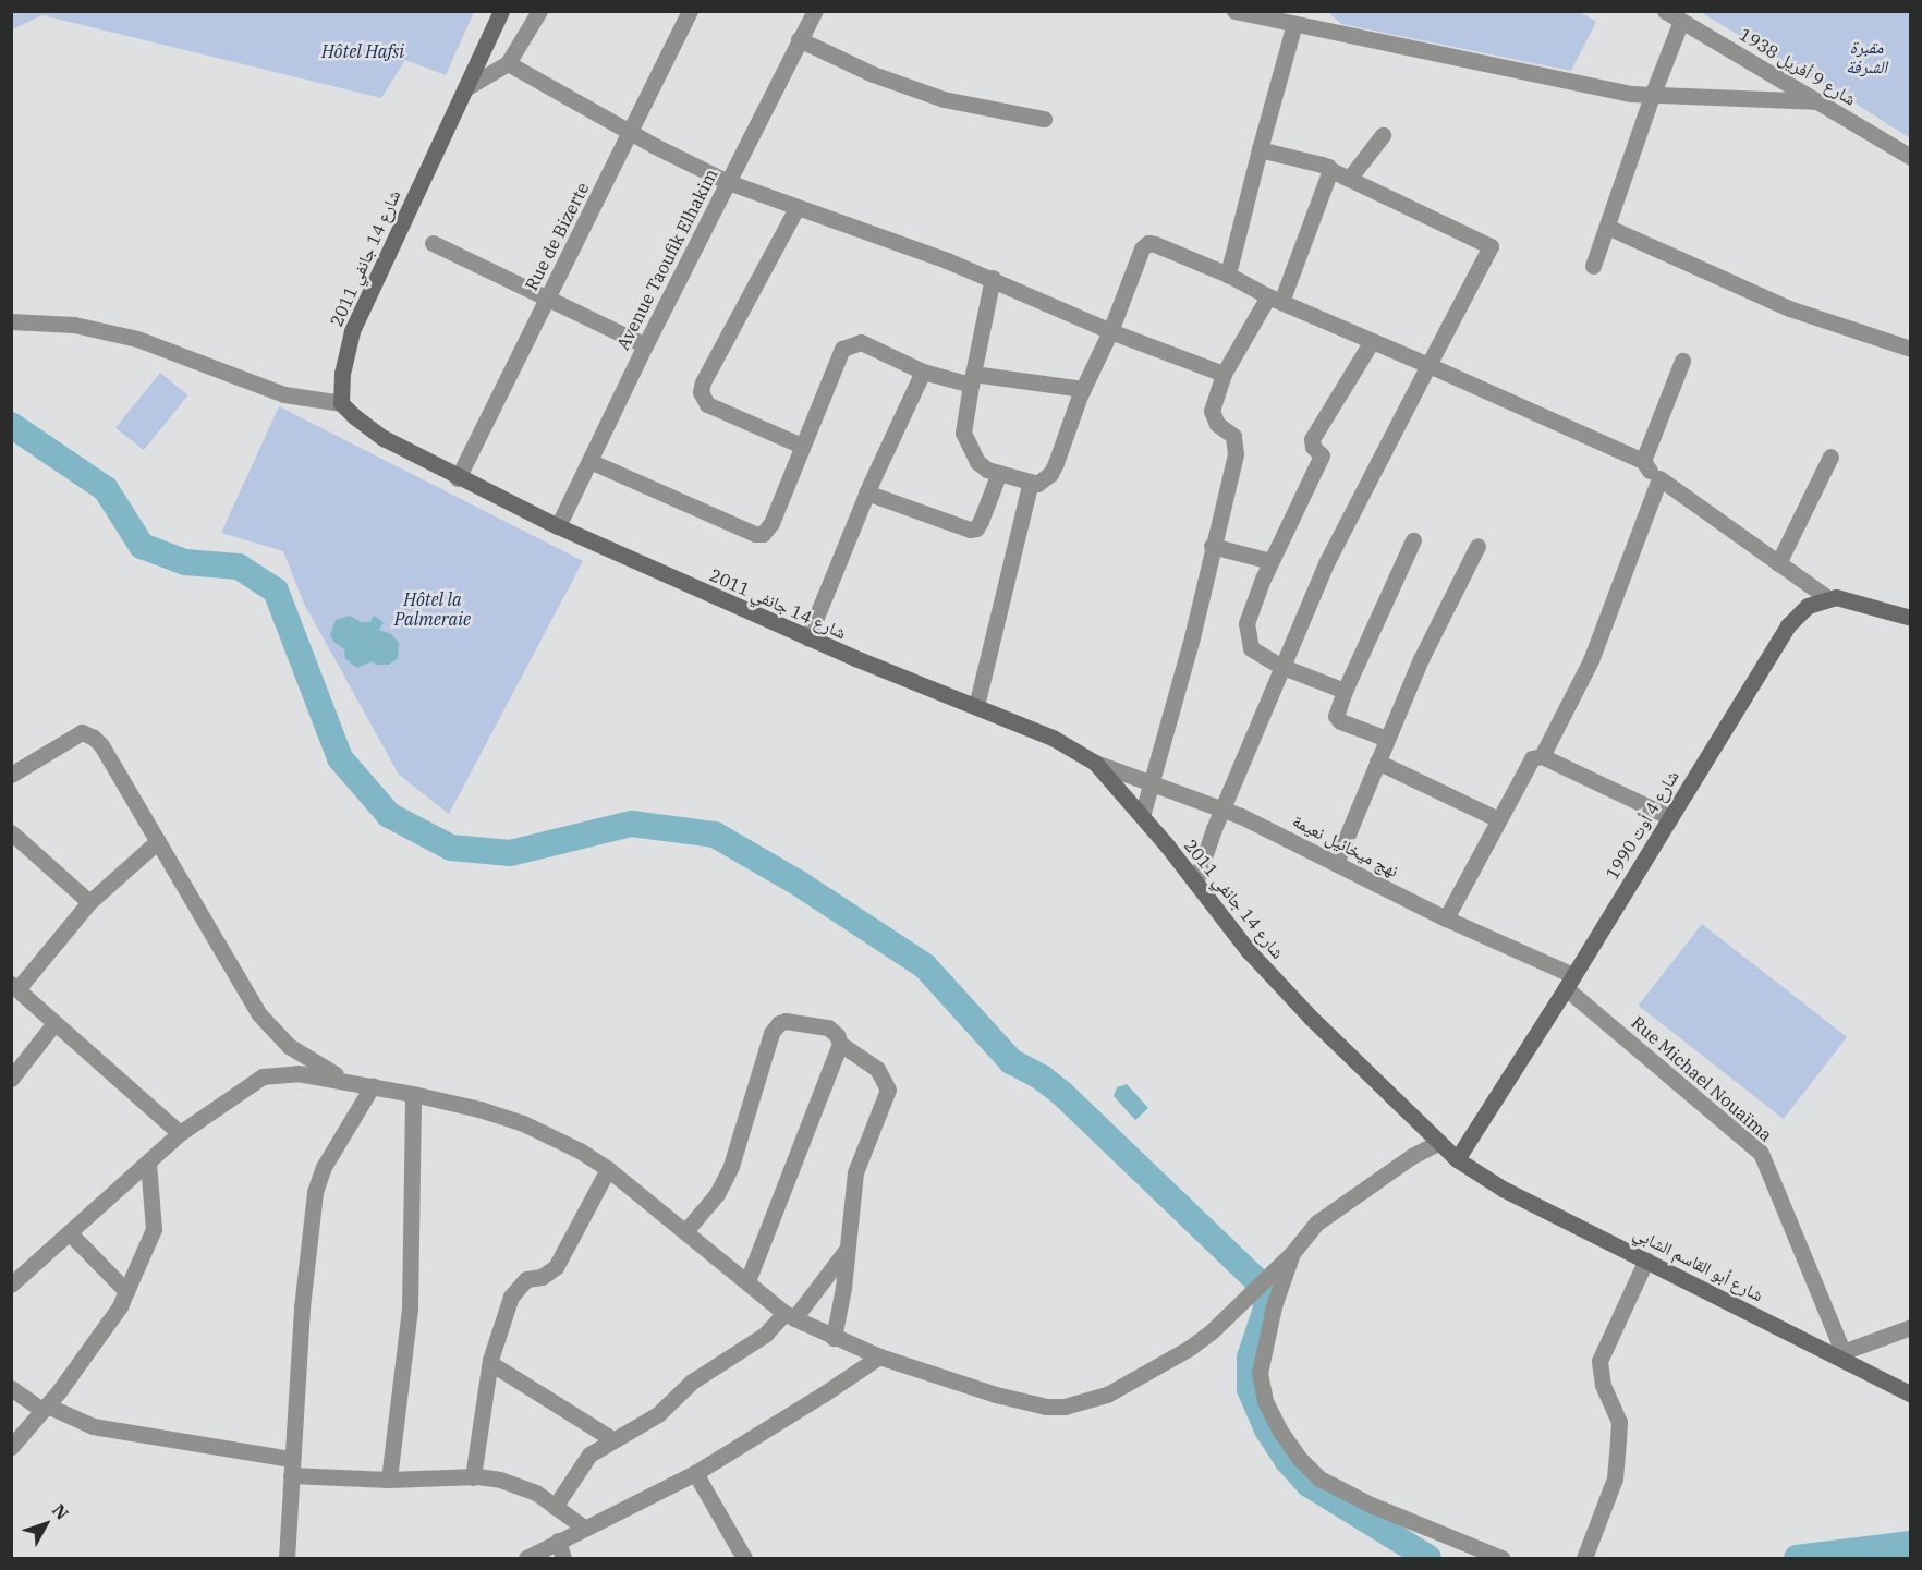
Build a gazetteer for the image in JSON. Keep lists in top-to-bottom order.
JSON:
{
  "streets": {
    "main road": ["شارع 14 جانفي 2011", "شارع 4 أوت 1990", "شارع أبو القاسم الشابي"],
    "street": [
      "شارع 9 أفريل 1938",
      "Rue de Bizerte",
      "Avenue Taoufik Elhakim",
      "نهج ميخائيل نعيمة",
      "Rue Michael Nouaïma"
    ]
  },
  "crossings": [
    ["Rue de Bizerte", "شارع 14 جانفي 2011"],
    ["شارع 14 جانفي 2011", "Avenue Taoufik Elhakim"],
    ["شارع 14 جانفي 2011", "شارع 4 أوت 1990"],
    ["شارع 14 جانفي 2011", "نهج ميخائيل نعيمة"],
    ["شارع 14 جانفي 2011", "شارع أبو القاسم الشابي"],
    ["شارع 4 أوت 1990", "نهج ميخائيل نعيمة"],
    ["شارع 4 أوت 1990", "Rue Michael Nouaïma"],
    ["شارع 4 أوت 1990", "شارع أبو القاسم الشابي"],
    ["نهج ميخائيل نعيمة", "Rue Michael Nouaïma"],
    ["Rue Michael Nouaïma", "شارع أبو القاسم الشابي"]
  ],
  "parks": ["مقبرة الشرفة", "Hôtel Hafsi", "Hôtel la Palmeraie"],
  "north": "top right"
}
